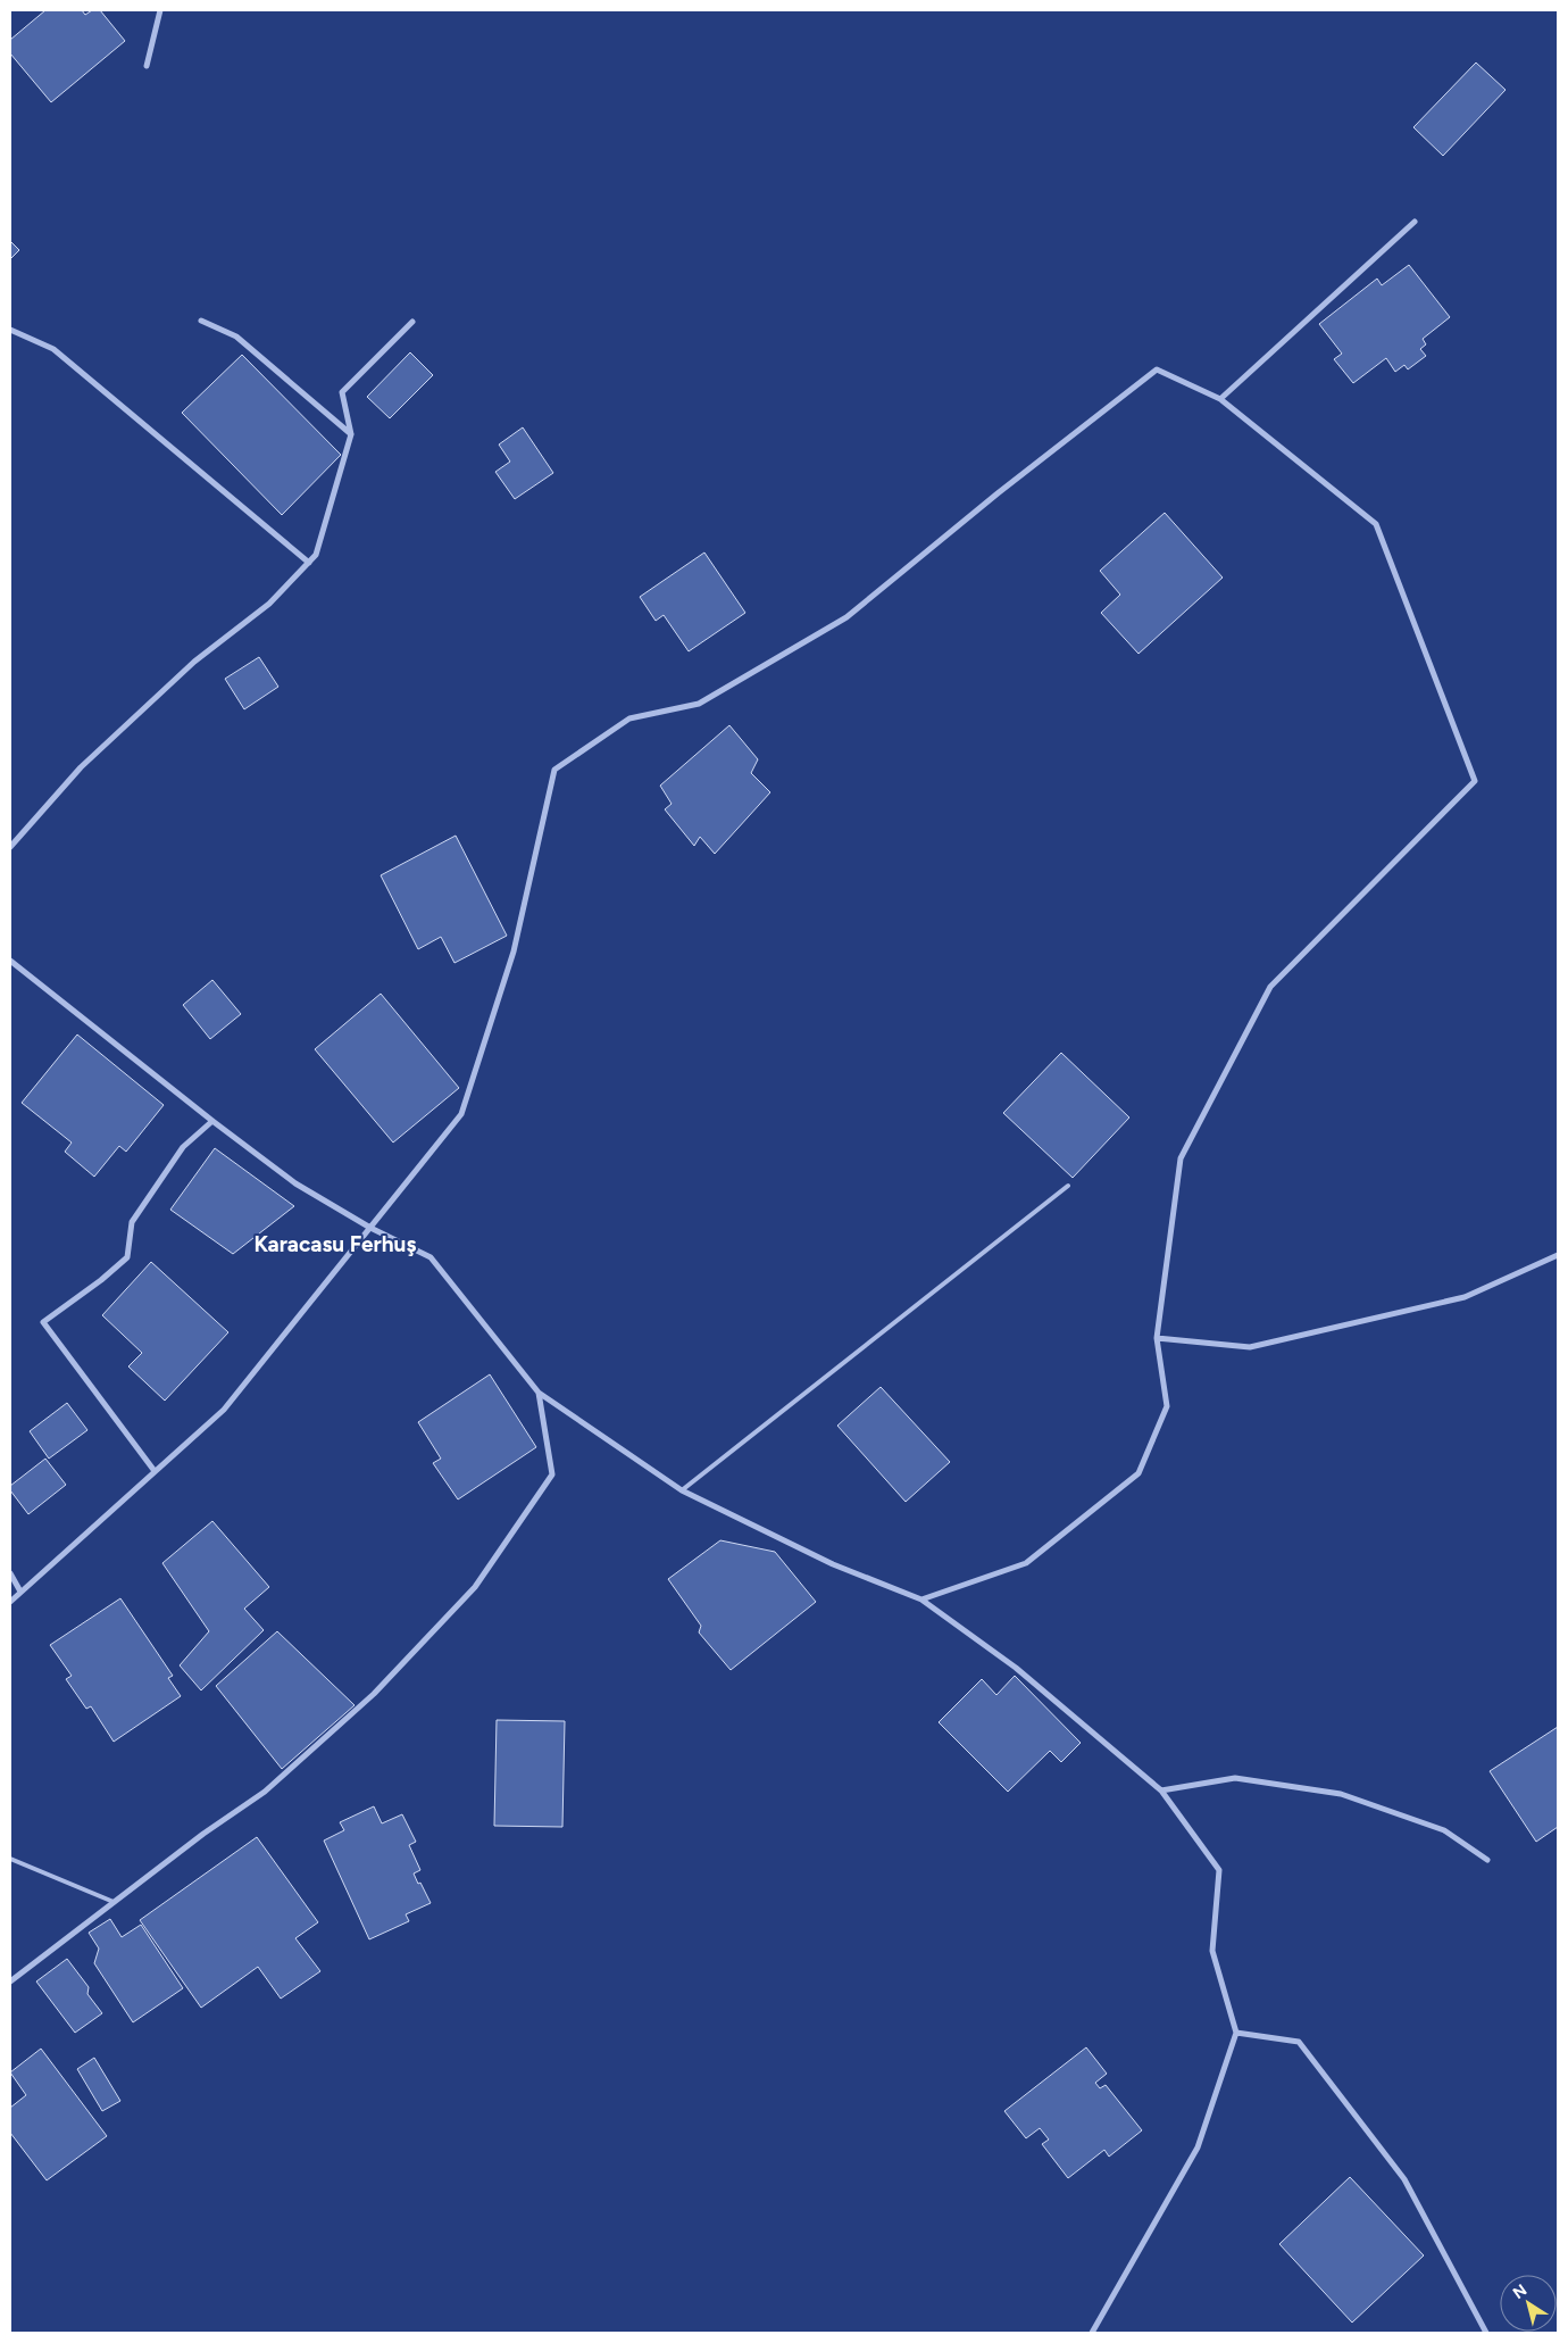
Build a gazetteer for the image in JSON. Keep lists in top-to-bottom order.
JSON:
{
  "districts": ["Karacasu Ferhuş"],
  "north": "top left"
}
